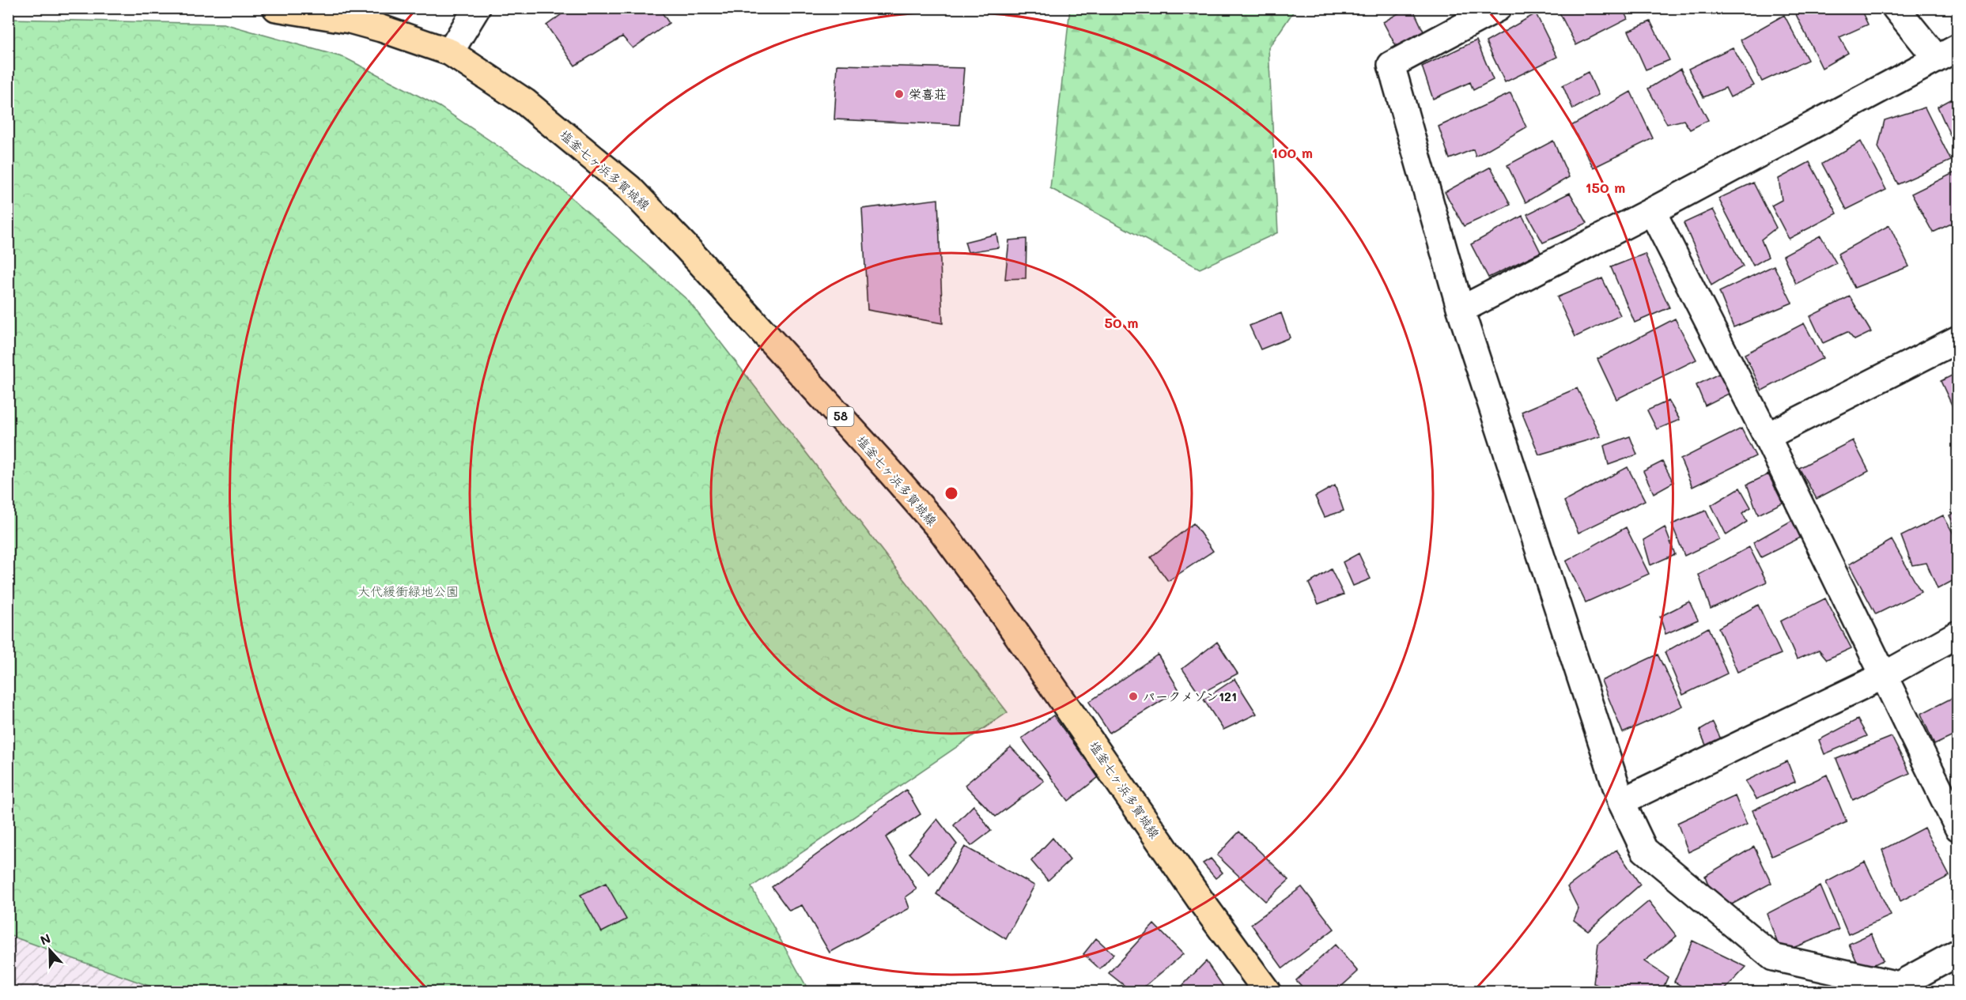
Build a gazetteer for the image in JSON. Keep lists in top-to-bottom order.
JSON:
{
  "streets": {
    "main road": ["塩釜七ヶ浜多賀城線", "58"]
  },
  "parks": ["大代緩衝緑地公園"],
  "places": ["栄喜荘", "パークメゾン121"],
  "north": "top",
  "rings": ["100 m", "150 m", "50 m"]
}
